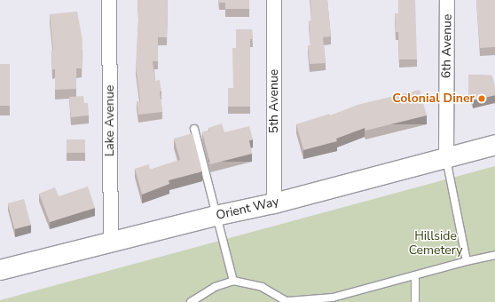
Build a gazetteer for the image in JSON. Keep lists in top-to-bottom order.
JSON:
{
  "streets": {
    "street": [
      "6th Avenue",
      "5th Avenue",
      "Lake Avenue",
      "Orient Way"
    ]
  },
  "crossings": [
    ["6th Avenue", "Orient Way"],
    ["5th Avenue", "Orient Way"],
    ["Lake Avenue", "Orient Way"]
  ],
  "parks": ["Hillside Cemetery"],
  "places": ["Colonial Diner"]
}
